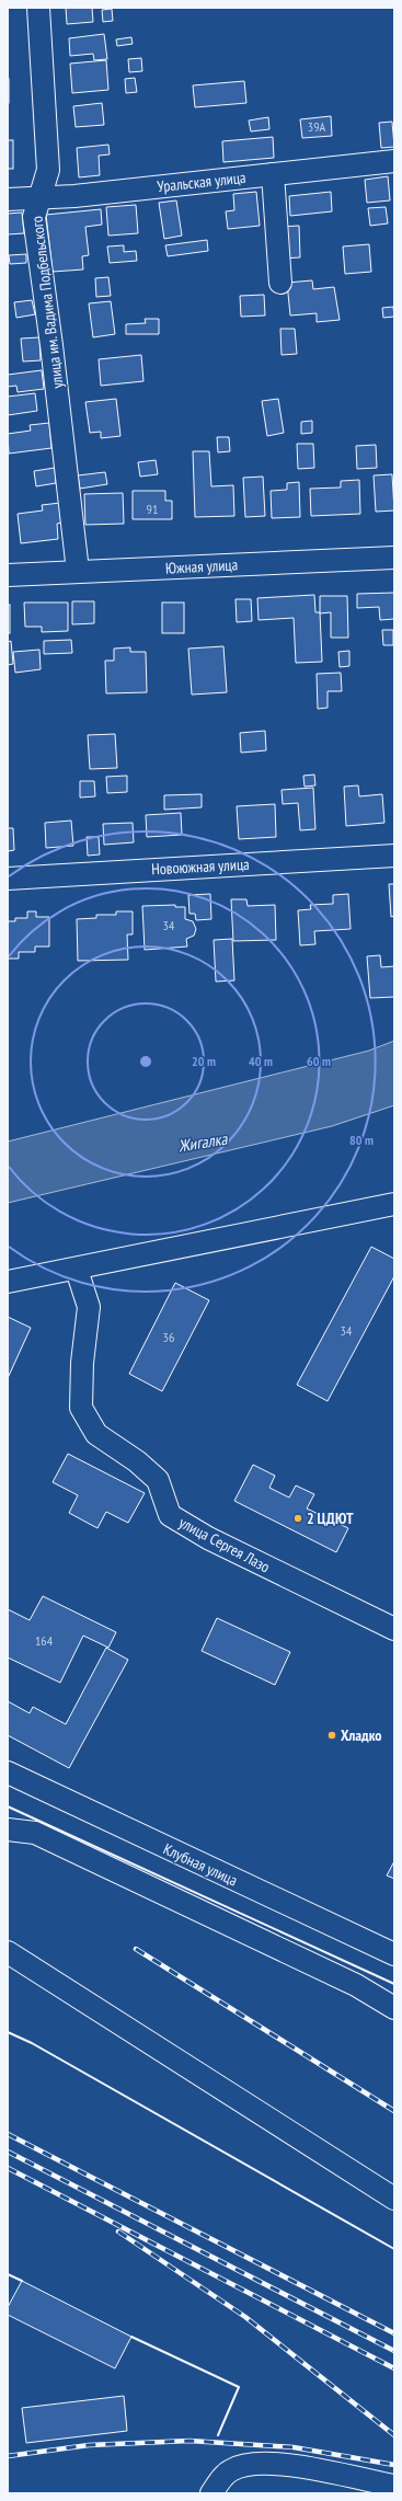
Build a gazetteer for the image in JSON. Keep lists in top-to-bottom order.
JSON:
{
  "streets": {
    "street": [
      "Уральская улица",
      "улица им. Вадима Подбельского",
      "Южная улица",
      "Новоюжная улица",
      "улица Сергея Лазо",
      "Клубная улица"
    ]
  },
  "crossings": [
    ["Уральская улица", "улица им. Вадима Подбельского"],
    ["улица им. Вадима Подбельского", "Южная улица"]
  ],
  "water": ["Жигалка"],
  "places": ["2 ЦДЮТ", "Хладко"],
  "house_numbers": [
    "39А",
    "91",
    "34",
    "34",
    "36",
    "164"
  ],
  "rings": [
    "20 m",
    "40 m",
    "60 m",
    "80 m"
  ]
}
